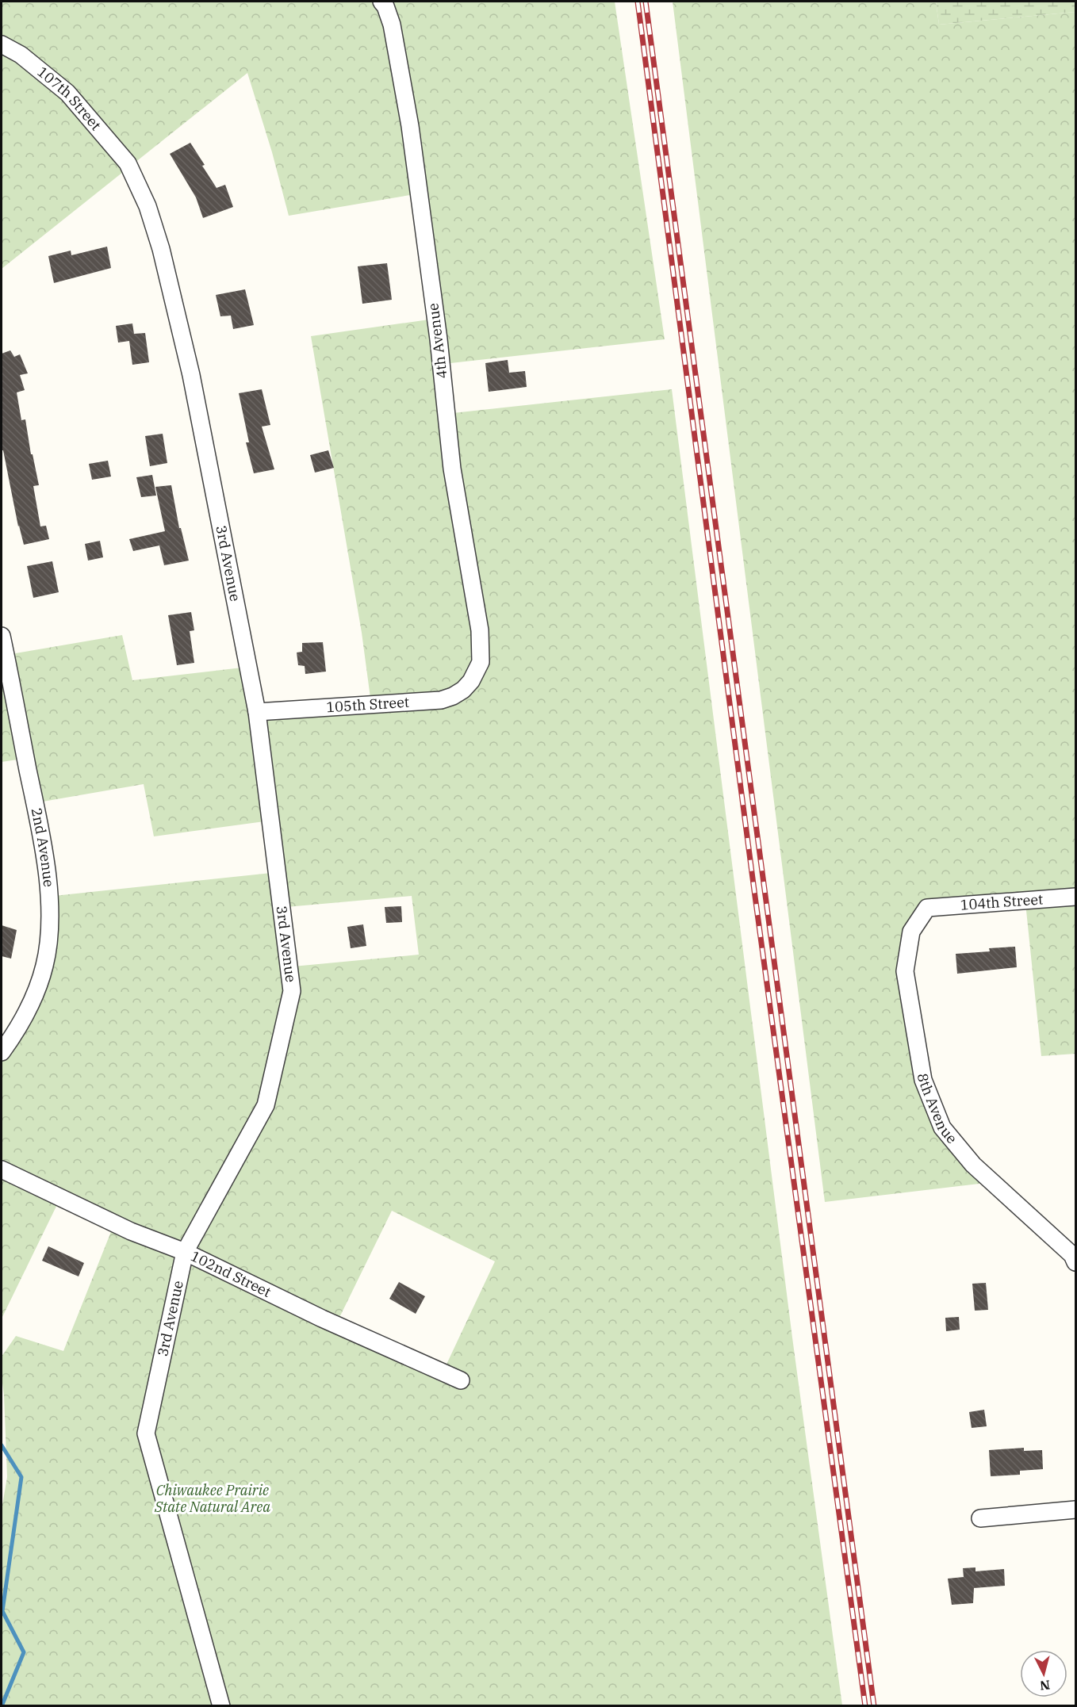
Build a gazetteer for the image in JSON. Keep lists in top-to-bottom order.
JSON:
{
  "streets": {
    "street": [
      "107th Street",
      "4th Avenue",
      "3rd Avenue",
      "105th Street",
      "2nd Avenue",
      "104th Street",
      "8th Avenue",
      "102nd Street"
    ]
  },
  "crossings": [
    ["107th Street", "3rd Avenue"],
    ["4th Avenue", "105th Street"],
    ["3rd Avenue", "105th Street"],
    ["3rd Avenue", "102nd Street"],
    ["104th Street", "8th Avenue"]
  ],
  "parks": ["Chiwaukee Prairie State Natural Area"],
  "north": "bottom"
}
